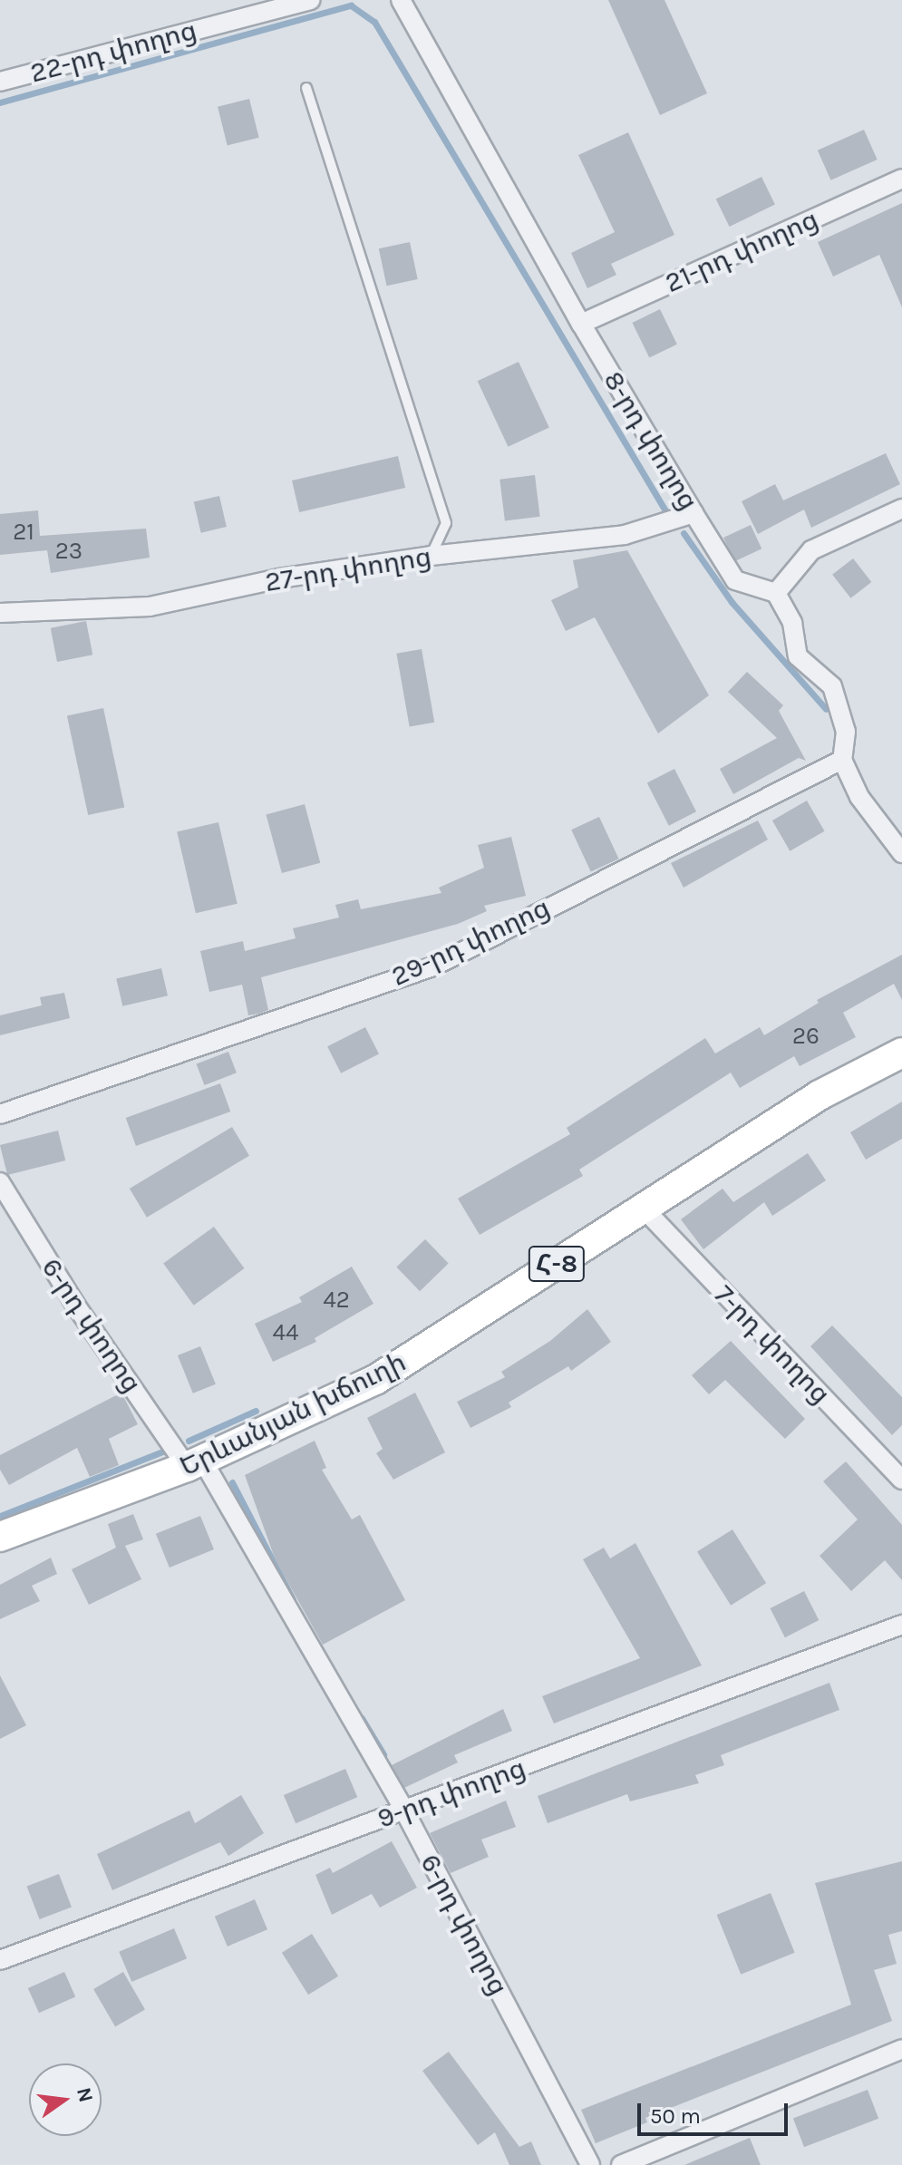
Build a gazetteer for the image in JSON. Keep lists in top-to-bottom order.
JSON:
{
  "streets": {
    "main road": ["Հ-8", "Երևանյան խճուղի"],
    "street": [
      "22-րդ փողոց",
      "21-րդ փողոց",
      "8-րդ փողոց",
      "27-րդ փողոց",
      "29-րդ փողոց",
      "6-րդ փողոց",
      "7-րդ փողոց",
      "9-րդ փողոց"
    ]
  },
  "crossings": [
    ["21-րդ փողոց", "8-րդ փողոց"],
    ["8-րդ փողոց", "27-րդ փողոց"],
    ["6-րդ փողոց", "Երևանյան խճուղի"],
    ["6-րդ փողոց", "9-րդ փողոց"],
    ["7-րդ փողոց", "Երևանյան խճուղի"]
  ],
  "house_numbers": [
    "21",
    "23",
    "26",
    "42",
    "44"
  ],
  "scale_bar": "50 m",
  "north": "right"
}
